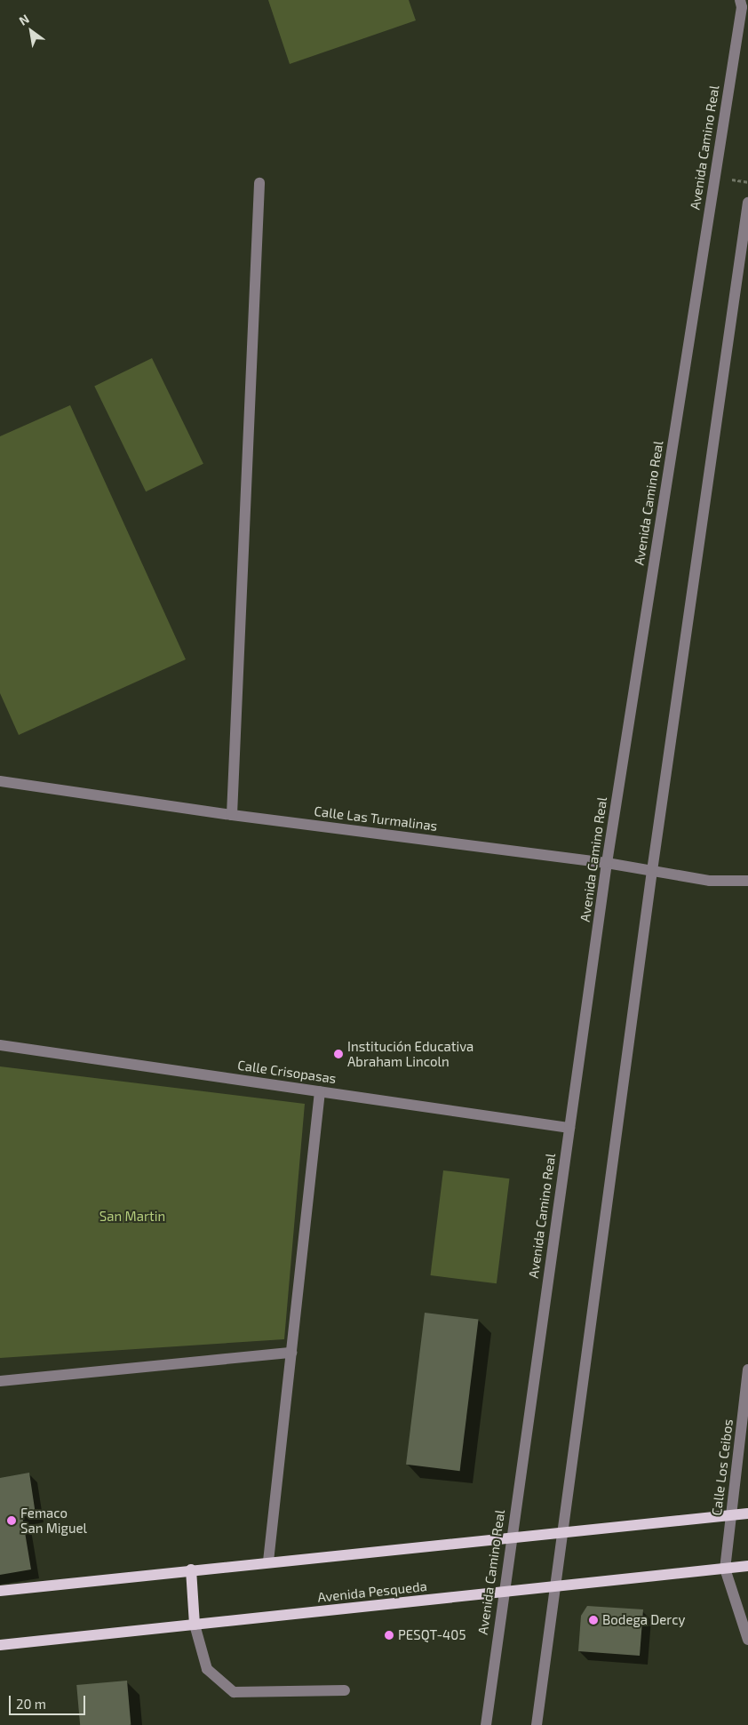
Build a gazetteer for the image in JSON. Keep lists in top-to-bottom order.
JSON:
{
  "streets": {
    "main road": ["Avenida Pesqueda"],
    "street": [
      "Avenida Camino Real",
      "Calle Las Turmalinas",
      "Calle Crisopasas",
      "Calle Los Ceibos"
    ]
  },
  "crossings": [
    ["Avenida Camino Real", "Calle Las Turmalinas"],
    ["Avenida Camino Real", "Calle Crisopasas"],
    ["Avenida Camino Real", "Avenida Pesqueda"],
    ["Calle Los Ceibos", "Avenida Pesqueda"]
  ],
  "parks": ["San Martin"],
  "places": [
    "Institución Educativa Abraham Lincoln",
    "Femaco San Miguel",
    "Bodega Dercy",
    "PESQT-405"
  ],
  "scale_bar": "20 m",
  "north": "top left"
}
